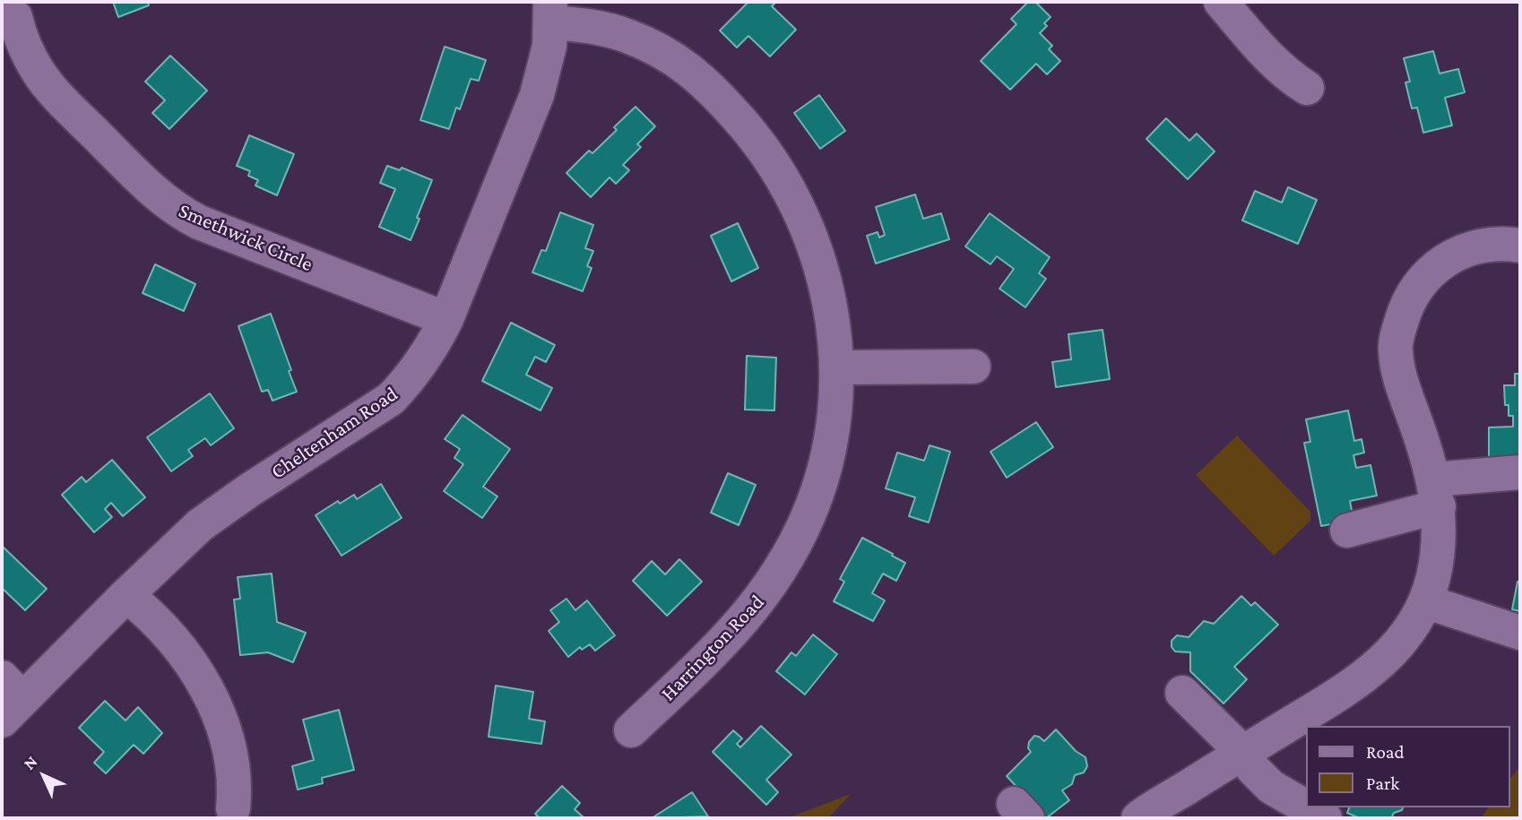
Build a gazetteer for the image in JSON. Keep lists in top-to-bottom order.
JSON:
{
  "streets": {
    "street": ["Smethwick Circle", "Cheltenham Road", "Harrington Road"]
  },
  "crossings": [
    ["Smethwick Circle", "Cheltenham Road"],
    ["Cheltenham Road", "Harrington Road"]
  ],
  "legend": ["Road", "Park"],
  "north": "top left"
}
